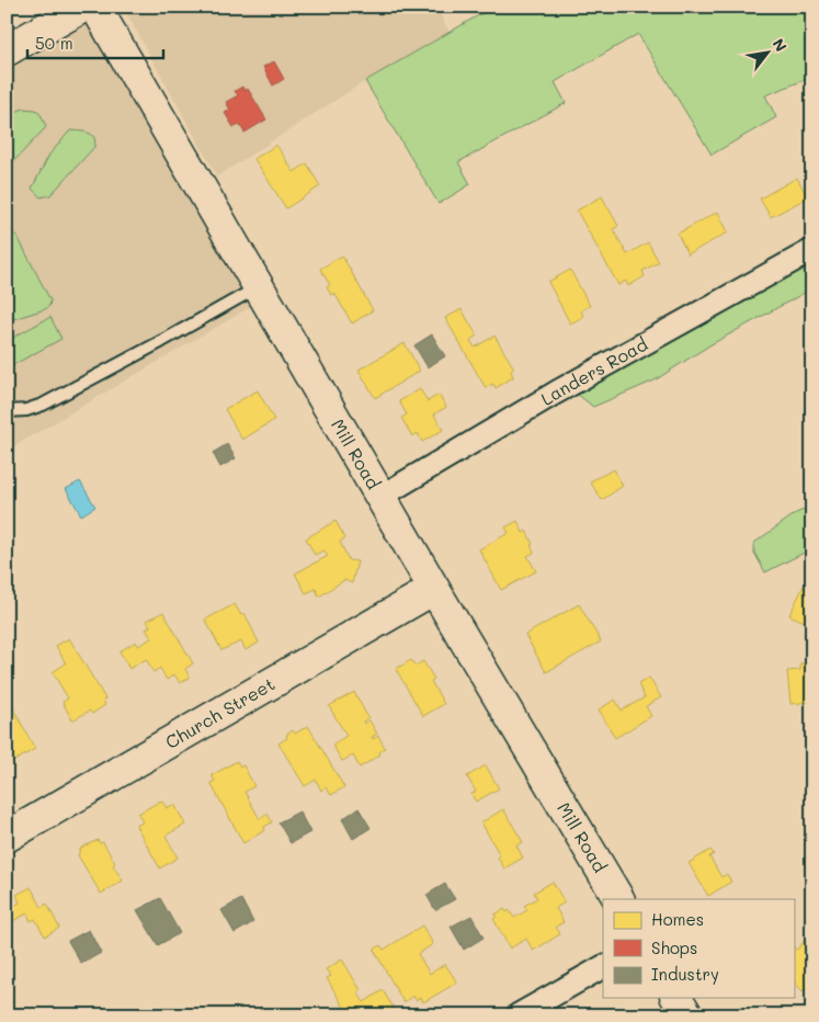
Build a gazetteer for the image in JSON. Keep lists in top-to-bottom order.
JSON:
{
  "streets": {
    "street": ["Landers Road", "Mill Road", "Church Street"]
  },
  "crossings": [
    ["Landers Road", "Mill Road"],
    ["Mill Road", "Church Street"]
  ],
  "legend": ["Homes", "Shops", "Industry"],
  "scale_bar": "50 m",
  "north": "top right"
}
